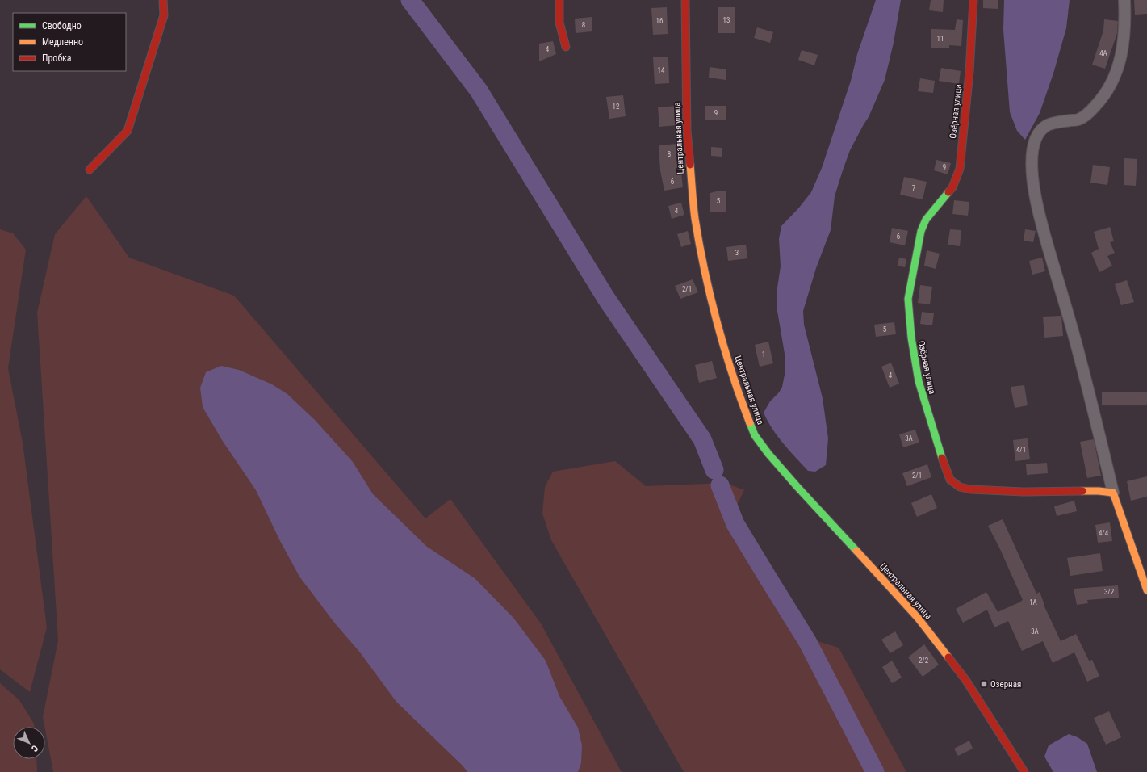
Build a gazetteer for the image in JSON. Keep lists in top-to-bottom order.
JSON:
{
  "streets": {
    "street": ["Озёрная улица", "Центральная улица"]
  },
  "places": {
    "transit": ["Озерная"]
  },
  "house_numbers": [
    "13",
    "16",
    "8",
    "11",
    "4",
    "4А",
    "14",
    "12",
    "9",
    "8",
    "9",
    "6",
    "7",
    "5",
    "4",
    "6",
    "3",
    "2/1",
    "5",
    "1",
    "4",
    "3А",
    "4/1",
    "2/1",
    "4/4",
    "3/2",
    "1А",
    "3А",
    "2/2"
  ],
  "legend": ["Свободно", "Медленно", "Пробка"],
  "north": "bottom right"
}
